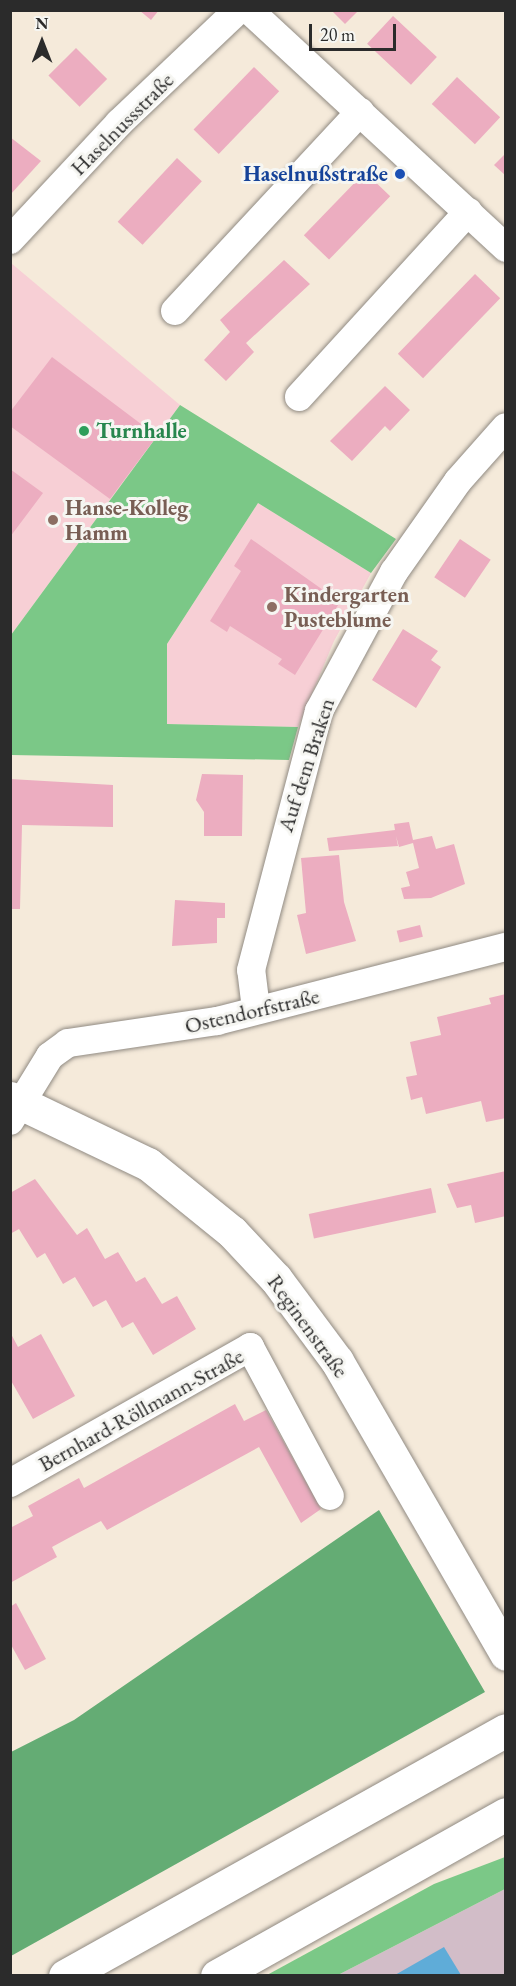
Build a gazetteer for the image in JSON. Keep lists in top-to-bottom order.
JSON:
{
  "streets": {
    "main road": ["Reginenstraße"],
    "street": [
      "Haselnussstraße",
      "Auf dem Braken",
      "Ostendorfstraße",
      "Bernhard-Röllmann-Straße"
    ]
  },
  "crossings": [
    ["Auf dem Braken", "Ostendorfstraße"],
    ["Ostendorfstraße", "Reginenstraße"]
  ],
  "places": [
    "Haselnußstraße",
    "Turnhalle",
    "Hanse-Kolleg Hamm",
    "Kindergarten Pusteblume"
  ],
  "scale_bar": "20 m",
  "north": "top"
}
